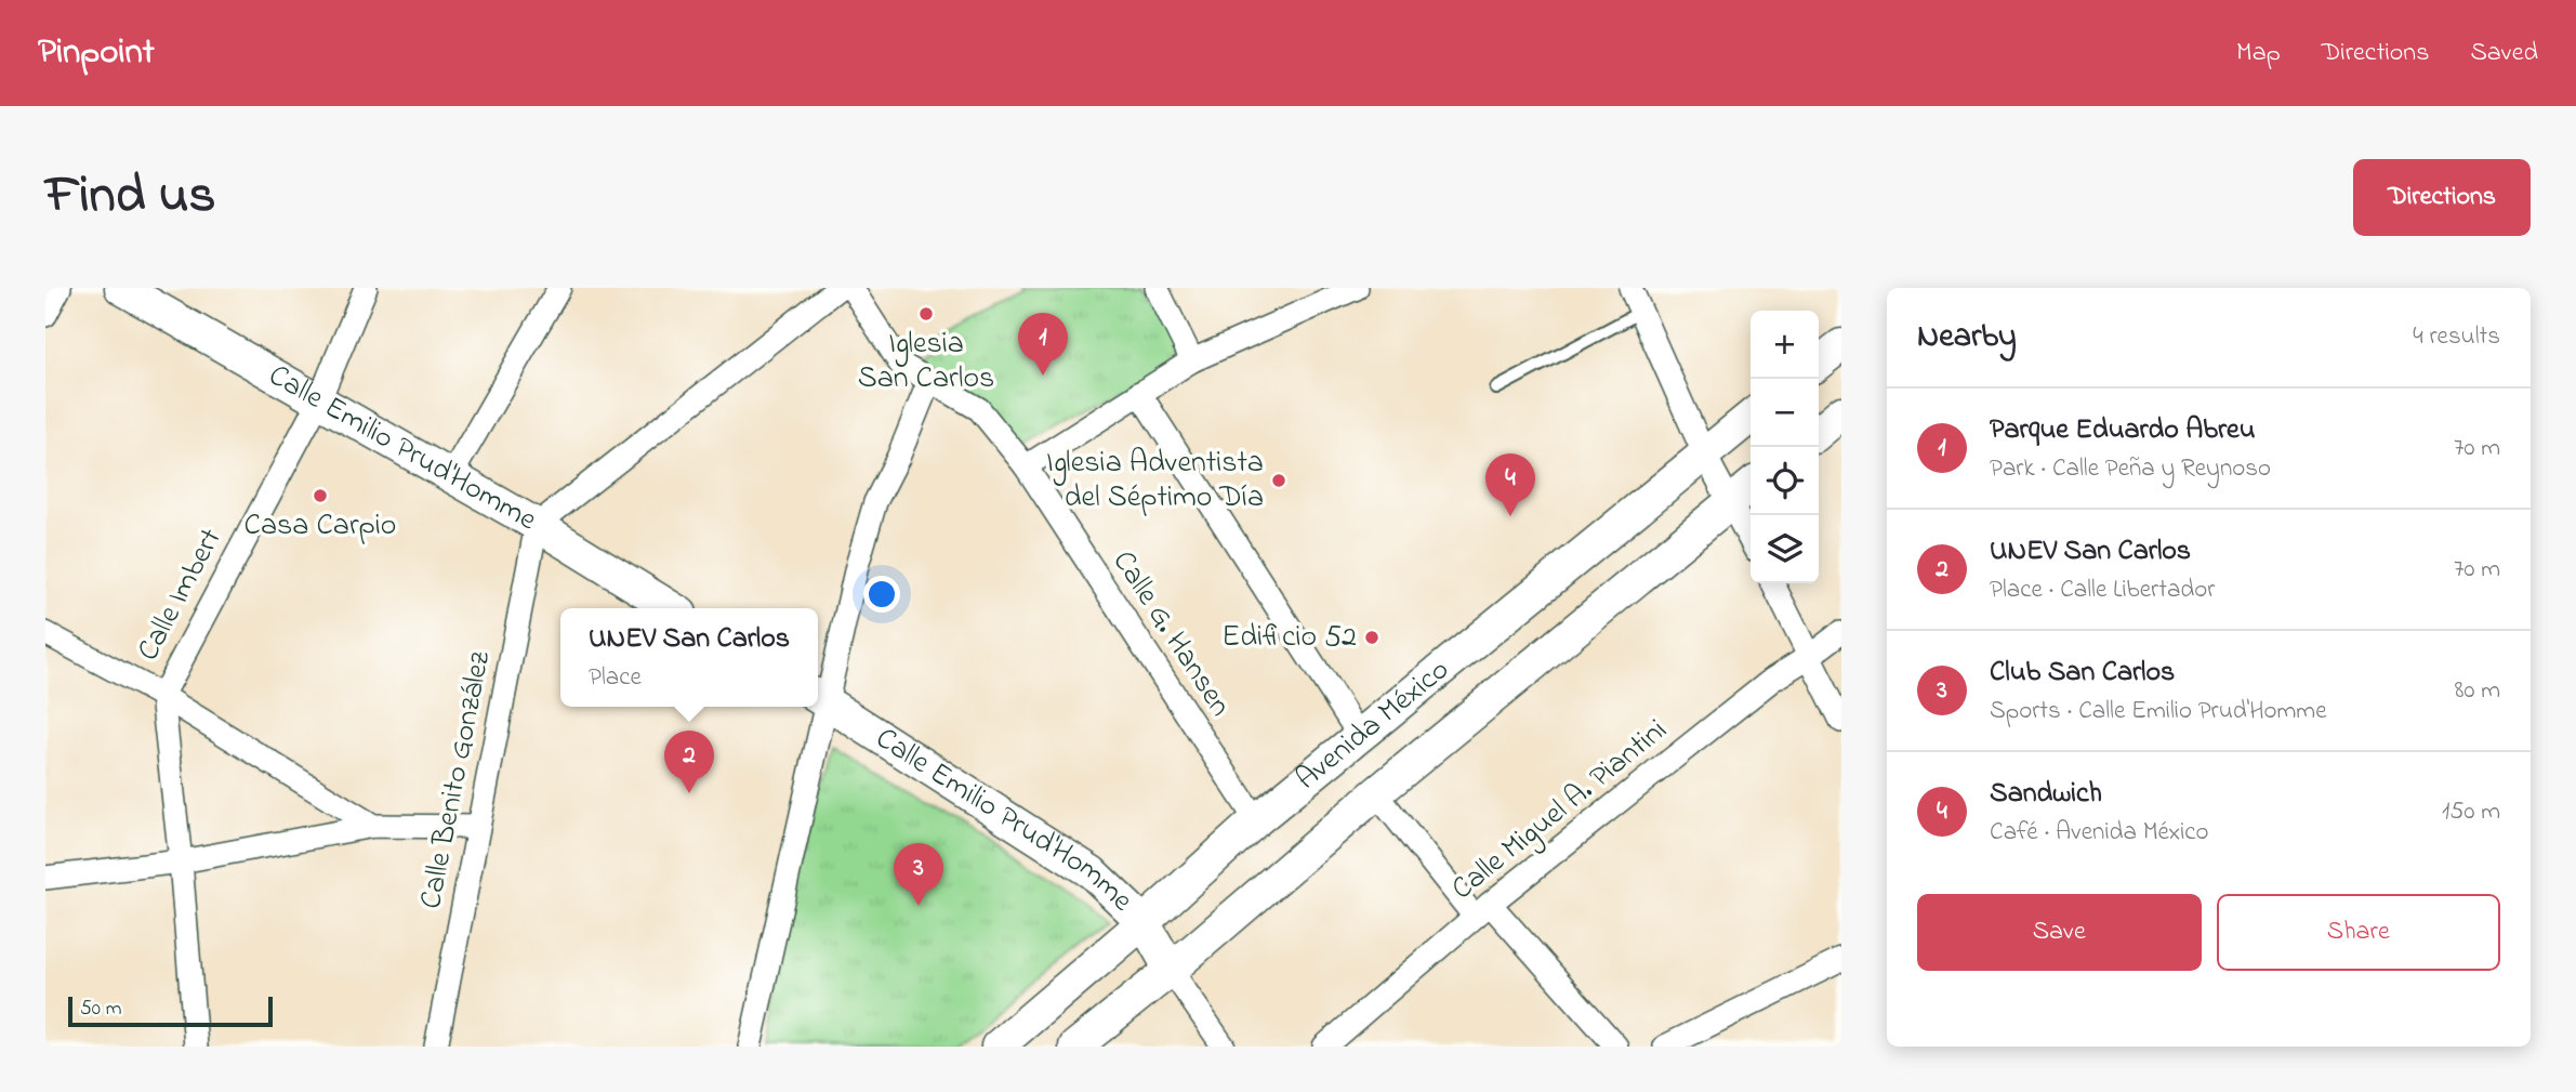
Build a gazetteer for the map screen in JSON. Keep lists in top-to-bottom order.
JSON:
{
  "streets": {
    "main road": ["Calle Emilio Prud'Homme", "Avenida México"],
    "street": [
      "Calle Imbert",
      "Calle G. Hansen",
      "Calle Benito González",
      "Calle Miguel A. Piantini"
    ]
  },
  "crossings": [
    ["Calle Emilio Prud'Homme", "Calle Imbert"],
    ["Calle Emilio Prud'Homme", "Avenida México"],
    ["Calle Emilio Prud'Homme", "Calle Benito González"],
    ["Calle G. Hansen", "Avenida México"]
  ],
  "places": [
    "Iglesia San Carlos",
    "Iglesia Adventista del Séptimo Día",
    "Casa Carpio",
    "Edificio 52"
  ],
  "scale_bar": "50 m",
  "page": {
    "header": "Pinpoint",
    "nav": ["Map", "Directions", "Saved"],
    "title": "Find us",
    "buttons": [
      "Directions",
      ["Save", "Share"]
    ],
    "heading": ["Nearby", "4 results"],
    "map_buttons": ["+", "−"],
    "pins": [
      "1",
      "4",
      "2",
      "3"
    ],
    "list": [
      {
        "mark": "1",
        "name": "Parque Eduardo Abreu",
        "note": "Park · Calle Peña y Reynoso",
        "value": "70 m"
      },
      {
        "mark": "2",
        "name": "UNEV San Carlos",
        "note": "Place · Calle Libertador",
        "value": "70 m"
      },
      {
        "mark": "3",
        "name": "Club San Carlos",
        "note": "Sports · Calle Emilio Prud'Homme",
        "value": "80 m"
      },
      {
        "mark": "4",
        "name": "Sandwich",
        "note": "Café · Avenida México",
        "value": "150 m"
      }
    ],
    "popup": ["UNEV San Carlos", "Place"],
    "scale": "50 m"
  }
}
